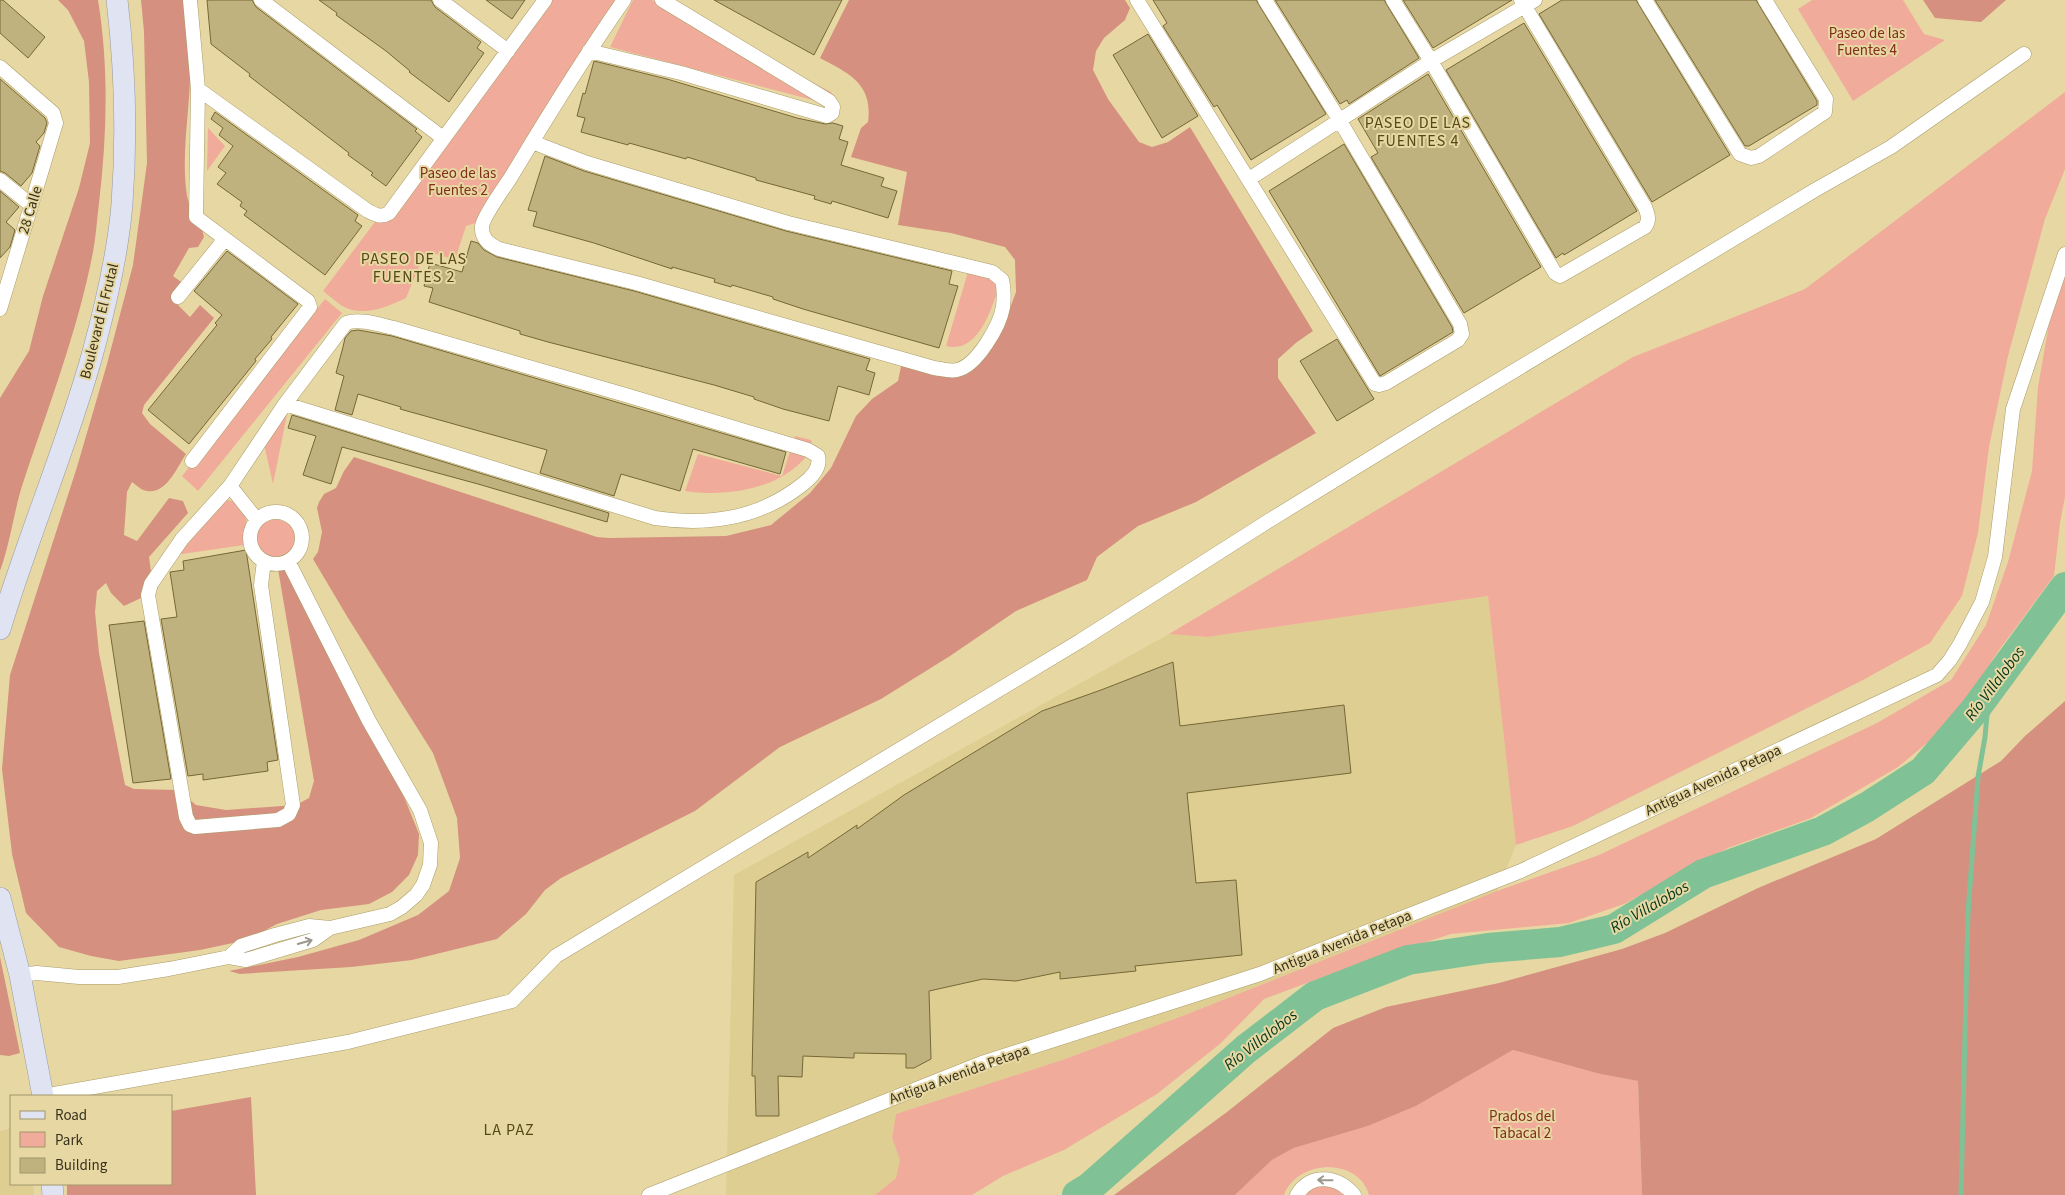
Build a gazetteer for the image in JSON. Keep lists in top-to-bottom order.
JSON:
{
  "streets": {
    "main road": ["Boulevard El Frutal"],
    "street": ["28 Calle", "Antigua Avenida Petapa"]
  },
  "districts": ["PASEO DE LAS FUENTES 4", "PASEO DE LAS FUENTES 2", "LA PAZ"],
  "water": ["Río Villalobos"],
  "parks": ["Paseo de las Fuentes 4", "Paseo de las Fuentes 2", "Prados del Tabacal 2"],
  "legend": ["Road", "Park", "Building"]
}
